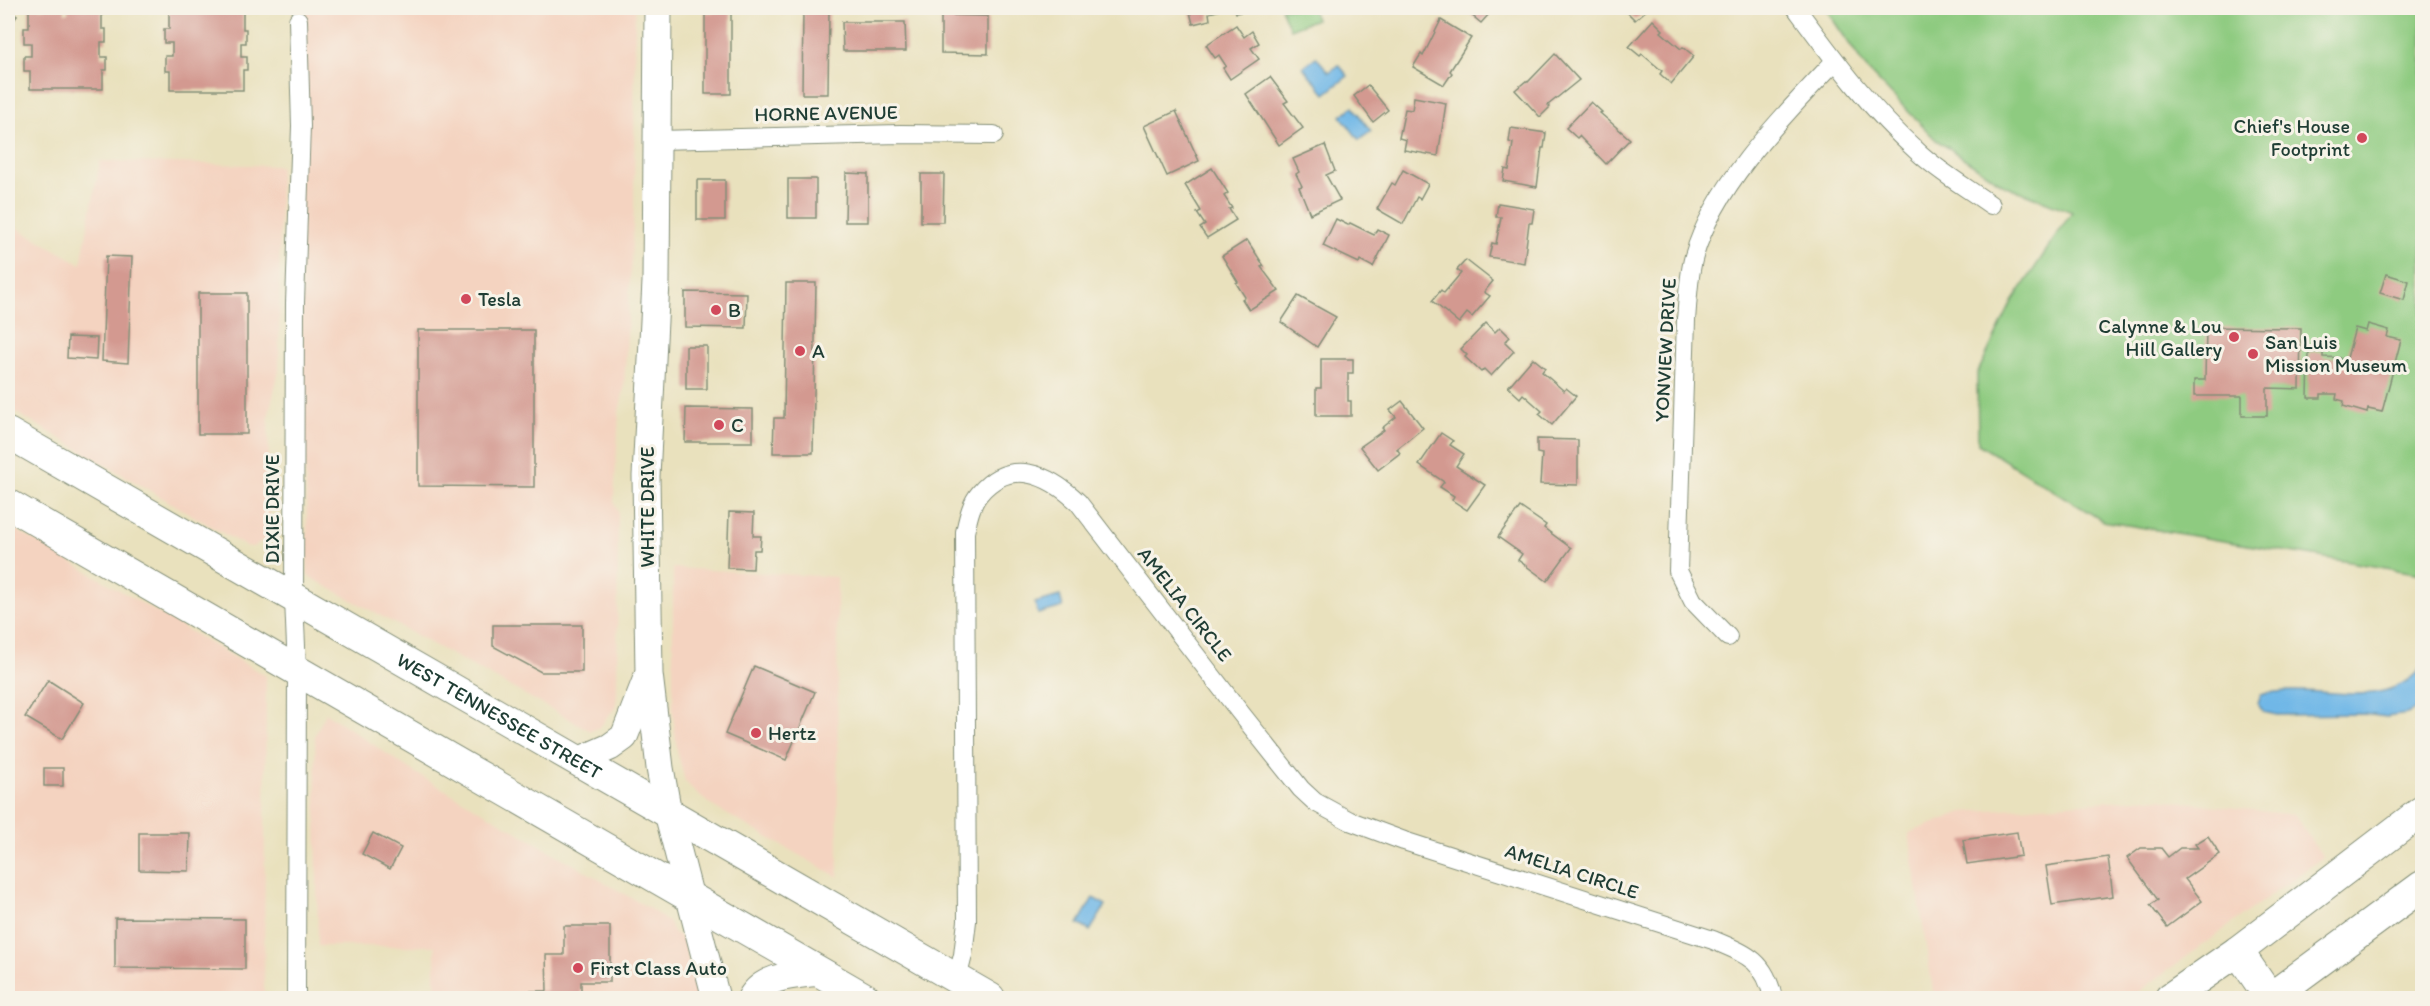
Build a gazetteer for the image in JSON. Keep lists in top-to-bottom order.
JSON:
{
  "streets": {
    "main road": ["WEST TENNESSEE STREET"],
    "street": [
      "HORNE AVENUE",
      "YONVIEW DRIVE",
      "WHITE DRIVE",
      "DIXIE DRIVE",
      "AMELIA CIRCLE"
    ]
  },
  "crossings": [
    ["HORNE AVENUE", "WHITE DRIVE"],
    ["WHITE DRIVE", "WEST TENNESSEE STREET"],
    ["DIXIE DRIVE", "WEST TENNESSEE STREET"],
    ["AMELIA CIRCLE", "WEST TENNESSEE STREET"]
  ],
  "places": [
    "Chief's House Footprint",
    "Tesla",
    "B",
    "Calynne & Lou Hill Gallery",
    "A",
    "San Luis Mission Museum",
    "C",
    "Hertz",
    "First Class Auto"
  ]
}
